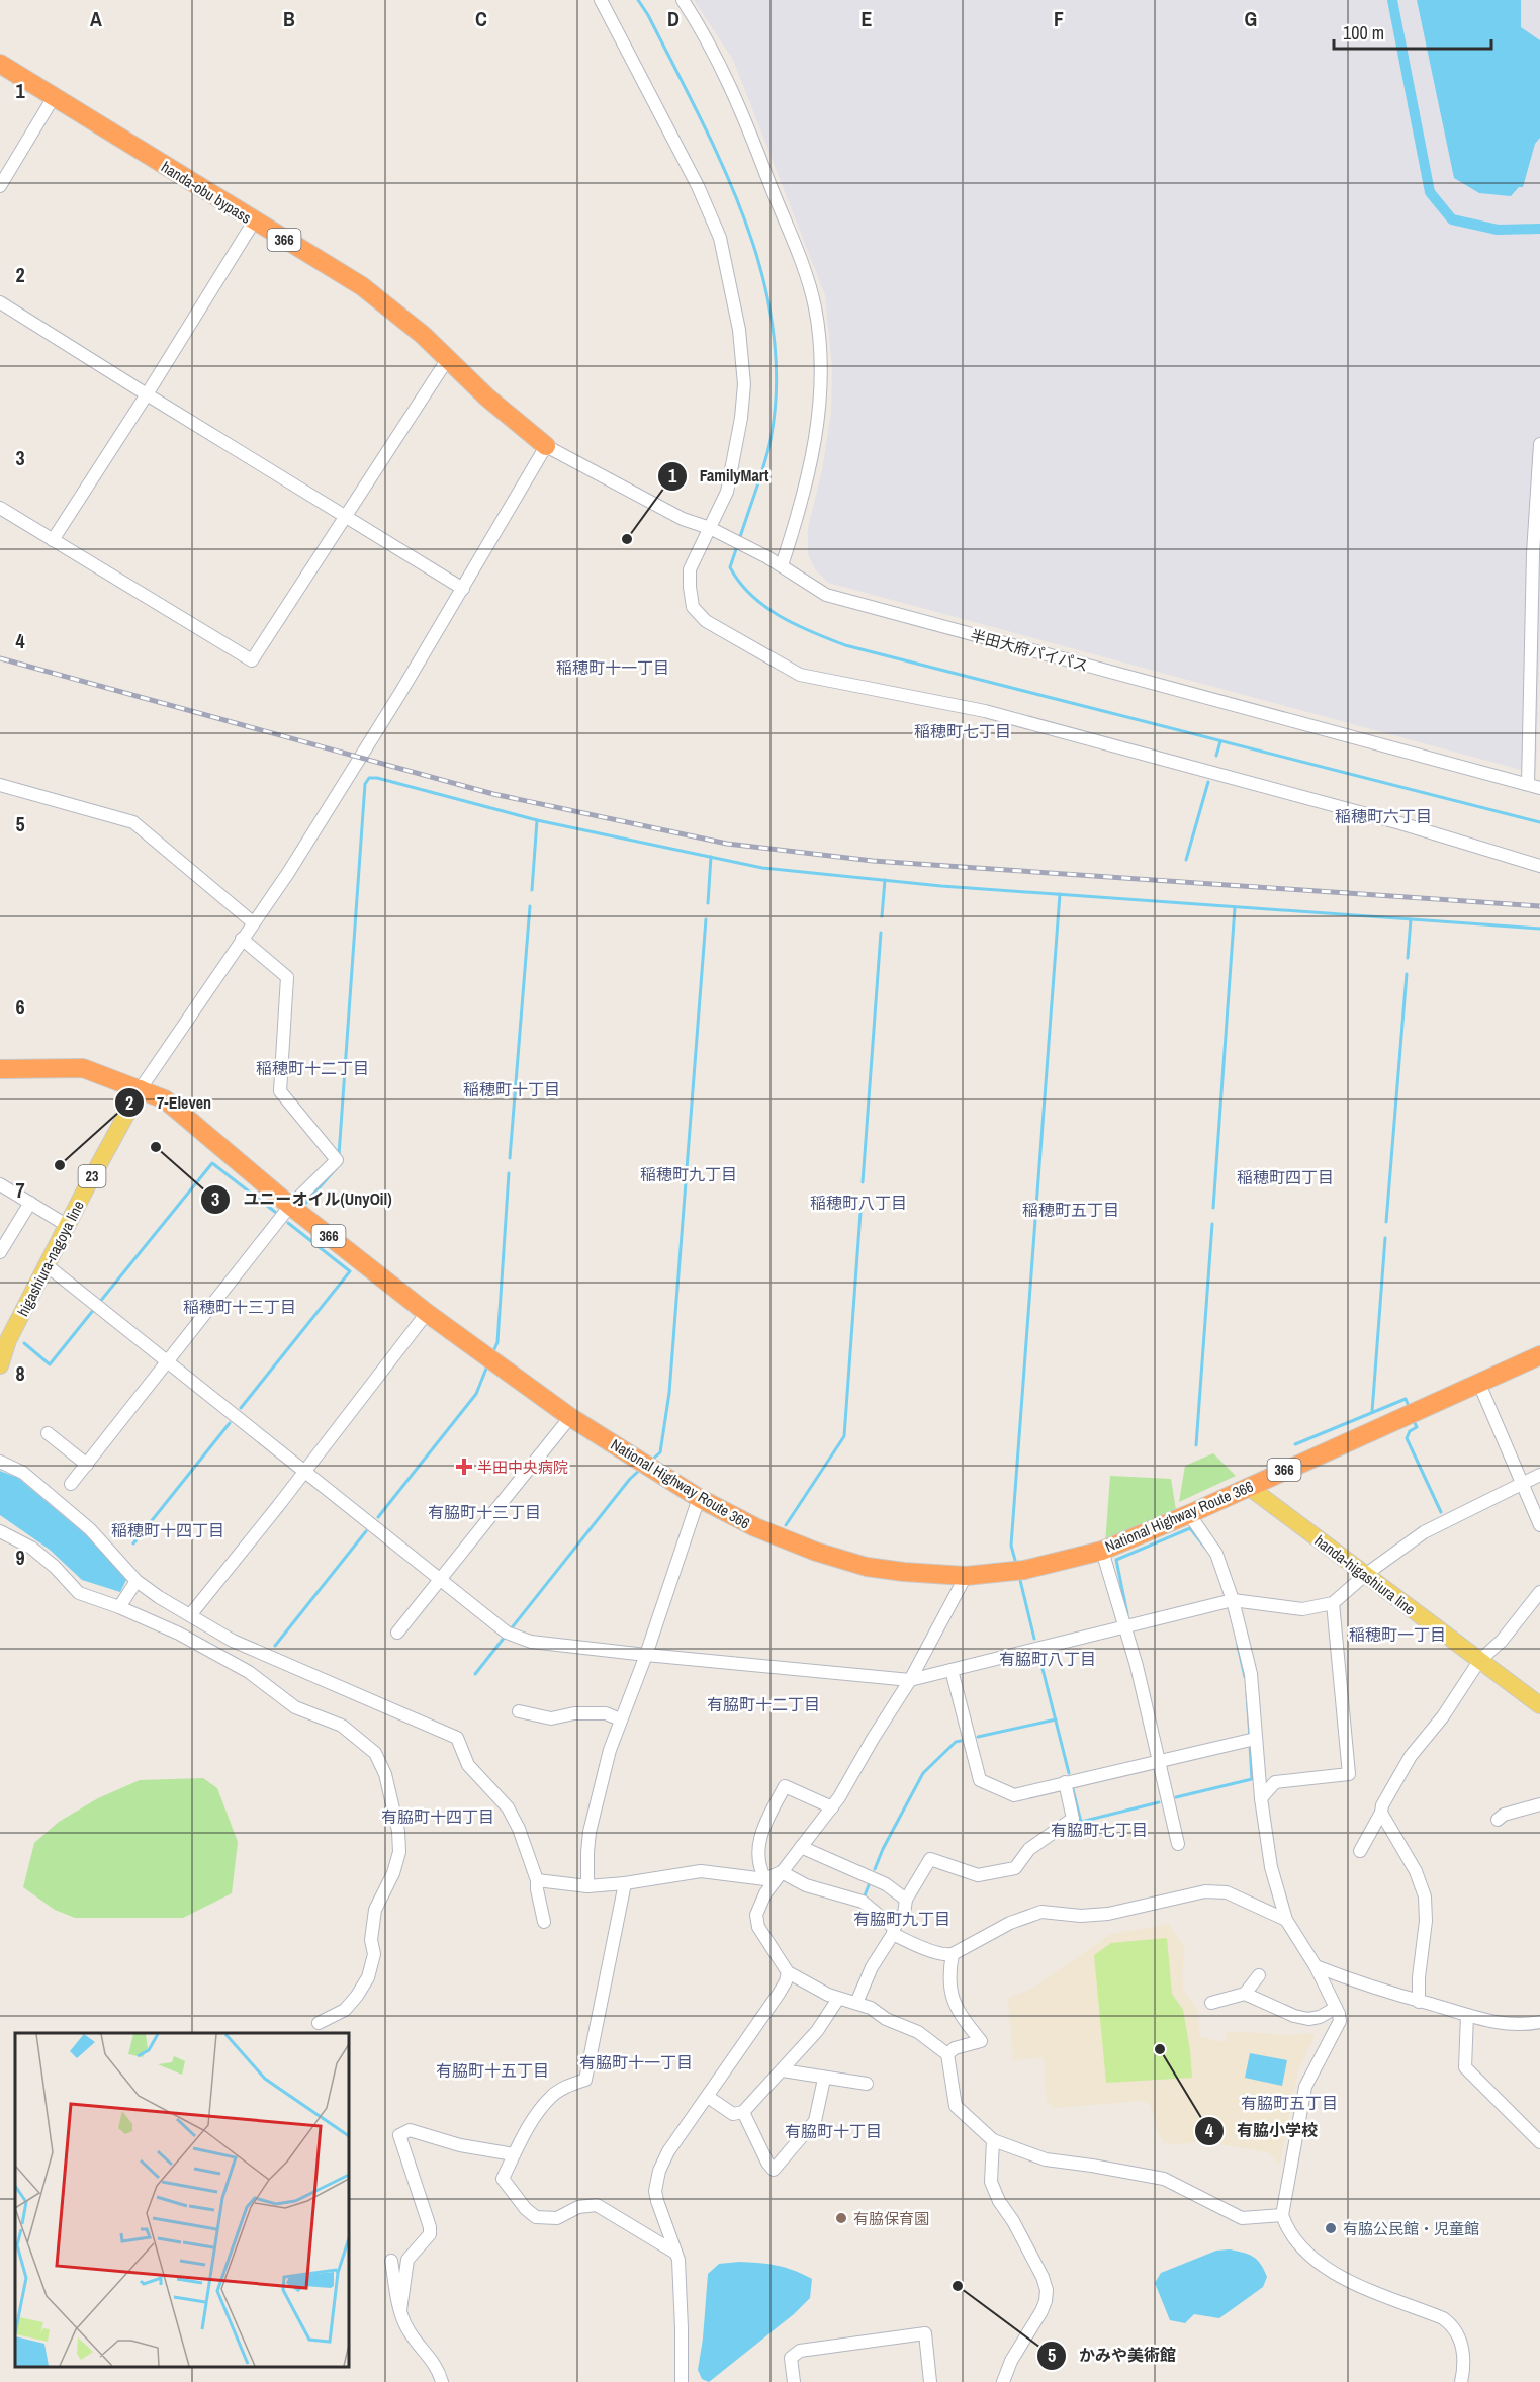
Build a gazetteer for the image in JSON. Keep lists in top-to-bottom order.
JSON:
{
  "streets": {
    "highway": ["handa-obu bypass", "366", "National Highway Route 366"],
    "main road": ["23", "higashiura-nagoya line", "handa-higashiura line"],
    "street": ["半田大府パイパス"]
  },
  "crossings": [
    ["handa-obu bypass", "半田大府パイパス"],
    ["higashiura-nagoya line", "National Highway Route 366"],
    ["National Highway Route 366", "handa-higashiura line"]
  ],
  "districts": [
    "稲穂町十一丁目",
    "稲穂町七丁目",
    "稲穂町六丁目",
    "稲穂町十二丁目",
    "稲穂町十丁目",
    "稲穂町九丁目",
    "稲穂町四丁目",
    "稲穂町八丁目",
    "稲穂町五丁目",
    "稲穂町十三丁目",
    "有脇町十三丁目",
    "稲穂町十四丁目",
    "稲穂町一丁目",
    "有脇町八丁目",
    "有脇町十二丁目",
    "有脇町十四丁目",
    "有脇町七丁目",
    "有脇町九丁目",
    "有脇町十一丁目",
    "有脇町十五丁目",
    "有脇町五丁目",
    "有脇町十丁目"
  ],
  "places": {
    "other": [
      "FamilyMart",
      "ユニーオイル(UnyOil)",
      "7-Eleven",
      "有脇小学校",
      "有脇保育園",
      "有脇公民館・児童館",
      "かみや美術館"
    ],
    "health": ["半田中央病院"]
  },
  "scale_bar": "100 m",
  "grid": {
    "columns": [
      "A",
      "B",
      "C",
      "D",
      "E",
      "F",
      "G"
    ],
    "rows": [
      "1",
      "2",
      "3",
      "4",
      "5",
      "6",
      "7",
      "8",
      "9"
    ]
  }
}
